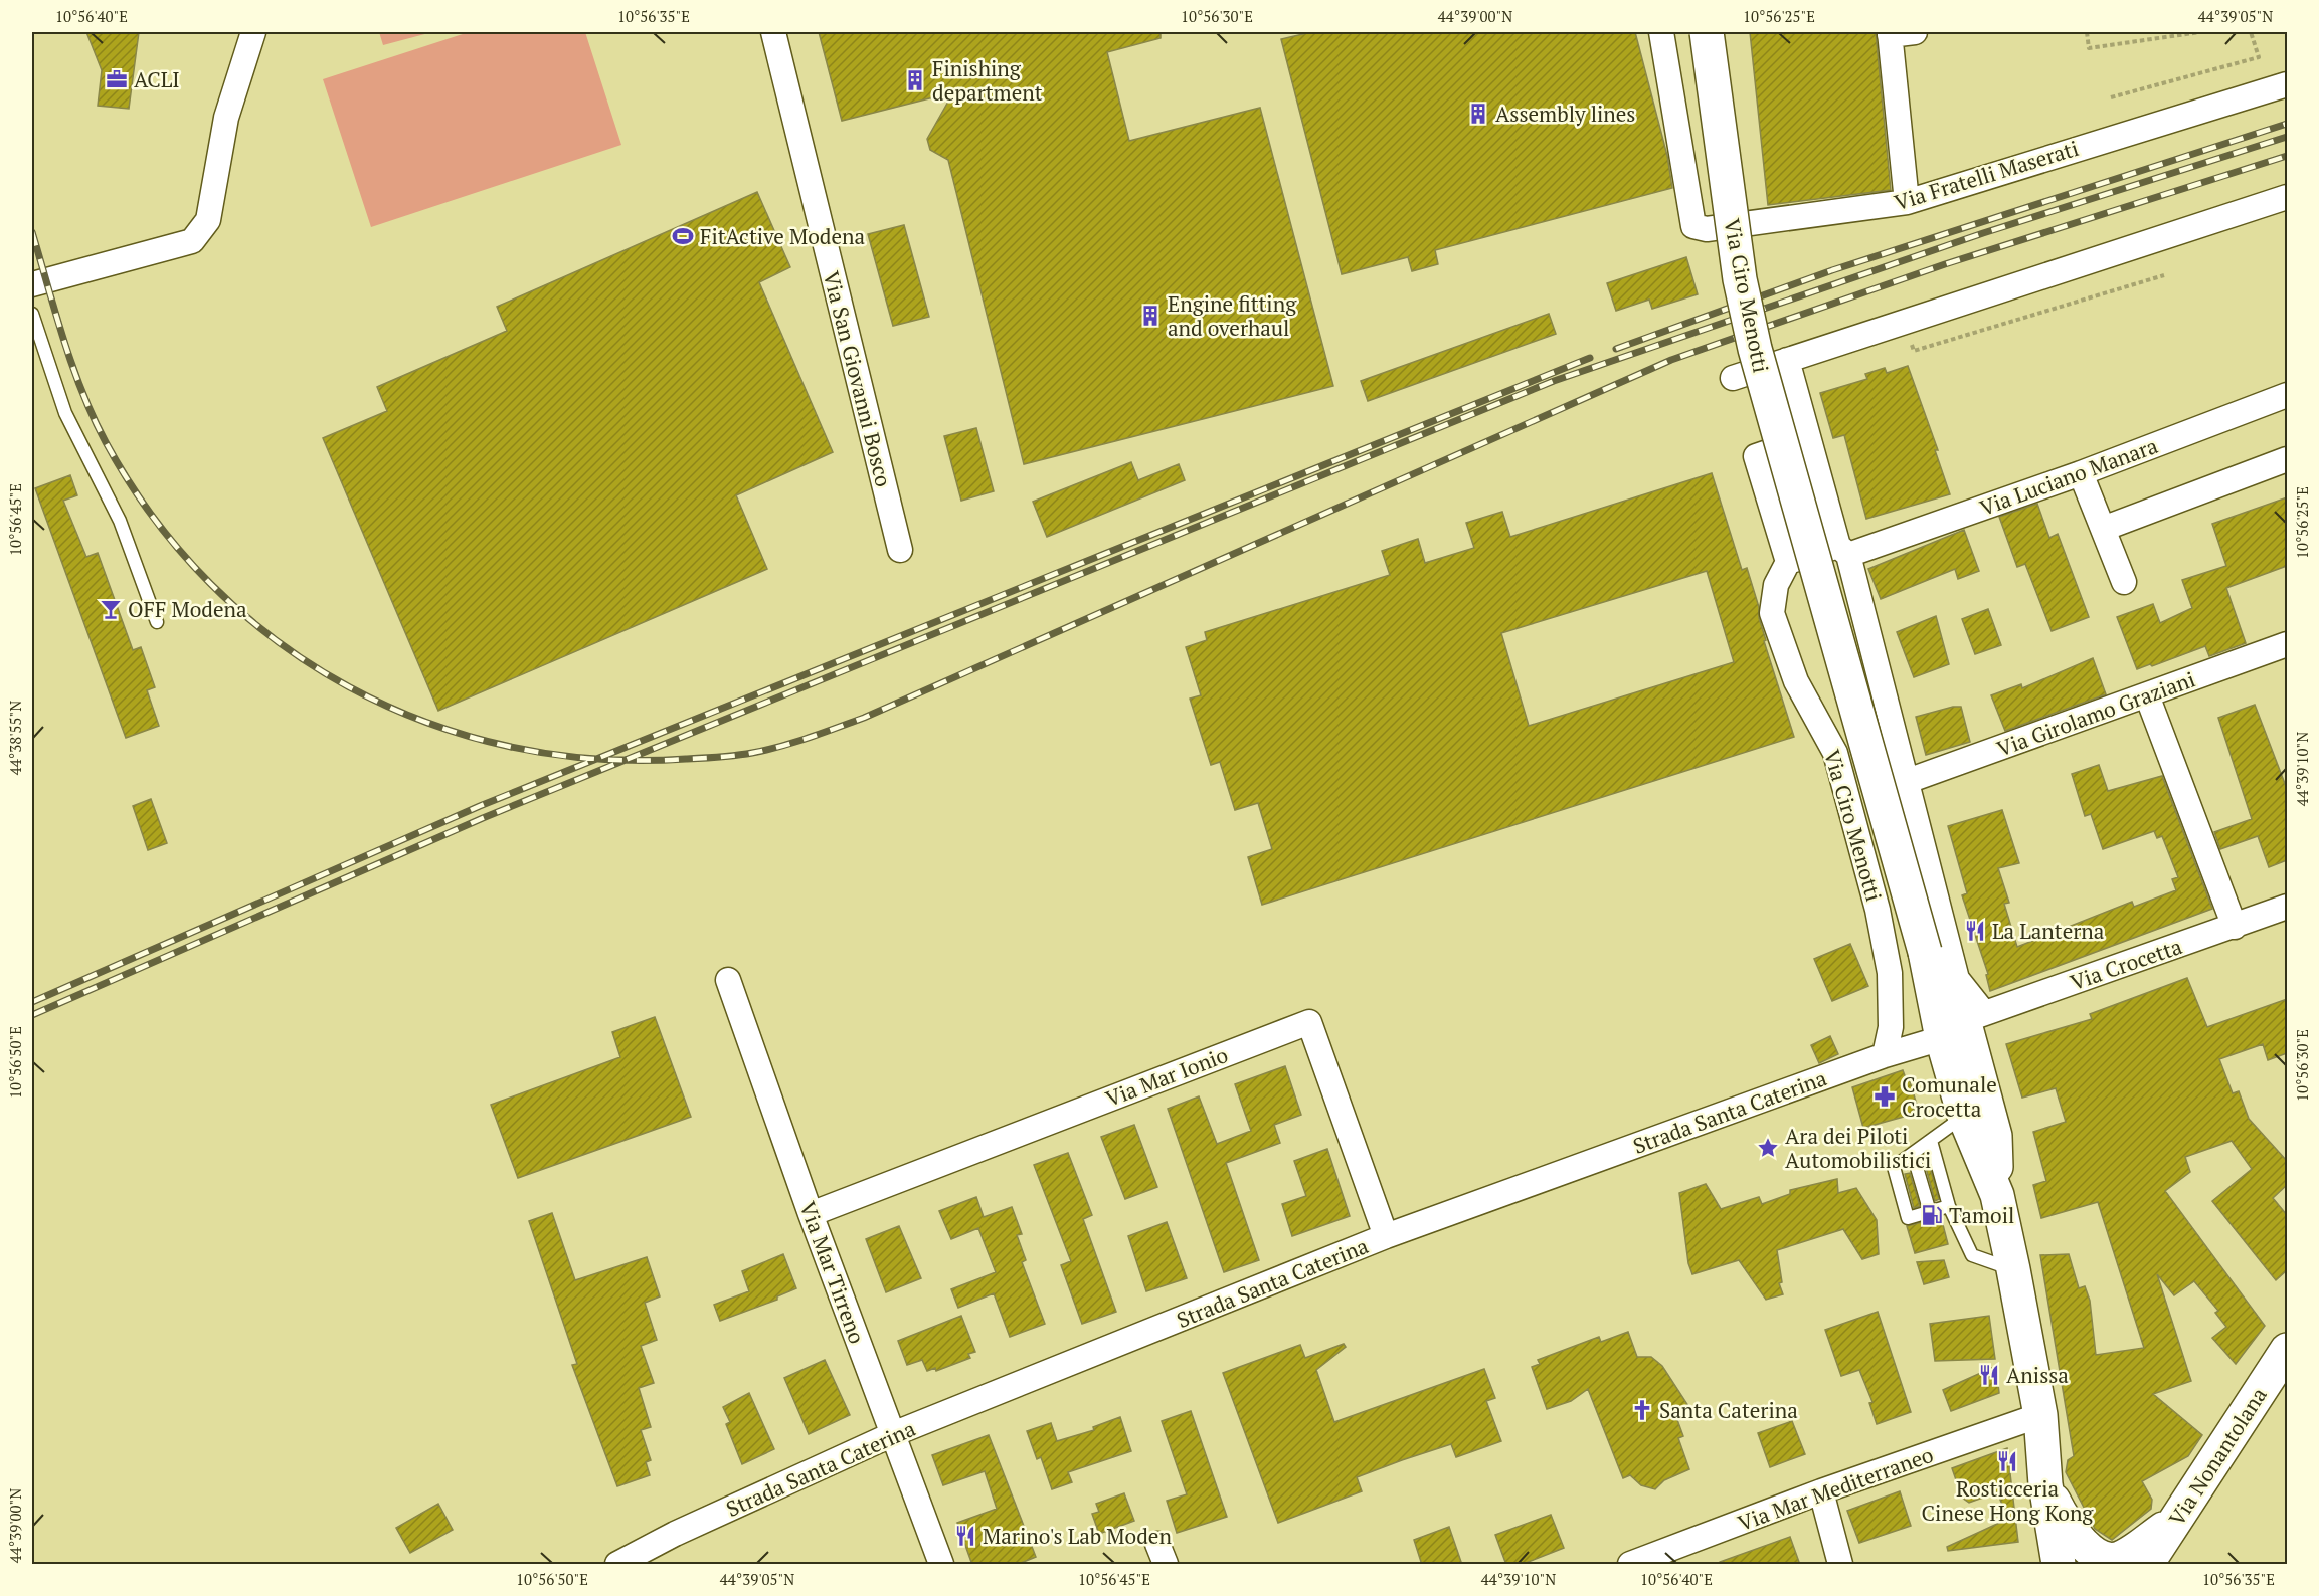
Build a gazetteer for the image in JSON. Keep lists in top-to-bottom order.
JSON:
{
  "streets": {
    "main road": ["Via Ciro Menotti", "Via Nonantolana"],
    "street": [
      "Via Fratelli Maserati",
      "Via San Giovanni Bosco",
      "Via Luciano Manara",
      "Via Girolamo Graziani",
      "Via Crocetta",
      "Via Mar Ionio",
      "Strada Santa Caterina",
      "Via Mar Tirreno",
      "Via Mar Mediterraneo"
    ]
  },
  "crossings": [
    ["Via Ciro Menotti", "Via Luciano Manara"],
    ["Via Ciro Menotti", "Via Girolamo Graziani"],
    ["Via Ciro Menotti", "Via Crocetta"],
    ["Via Ciro Menotti", "Strada Santa Caterina"],
    ["Via Ciro Menotti", "Via Nonantolana"],
    ["Via Ciro Menotti", "Via Mar Mediterraneo"],
    ["Via Crocetta", "Strada Santa Caterina"],
    ["Via Mar Ionio", "Strada Santa Caterina"],
    ["Via Mar Ionio", "Via Mar Tirreno"],
    ["Strada Santa Caterina", "Via Mar Tirreno"]
  ],
  "places": {
    "office": ["ACLI"],
    "building": ["Finishing department", "Assembly lines", "Engine fitting and overhaul"],
    "sports": ["FitActive Modena"],
    "bar": ["OFF Modena"],
    "restaurant": [
      "La Lanterna",
      "Anissa",
      "Rosticceria Cinese Hong Kong",
      "Marino's Lab Moden"
    ],
    "pharmacy": ["Comunale Crocetta"],
    "place": ["Ara dei Piloti Automobilistici"],
    "fuel station": ["Tamoil"],
    "church": ["Santa Caterina"]
  },
  "coordinates": [
    "10°56'40\"E",
    "10°56'35\"E",
    "10°56'30\"E",
    "44°39'00\"N",
    "10°56'25\"E",
    "44°39'05\"N",
    "10°56'45\"E",
    "44°38'55\"N",
    "44°39'10\"N",
    "10°56'50\"E"
  ]
}
